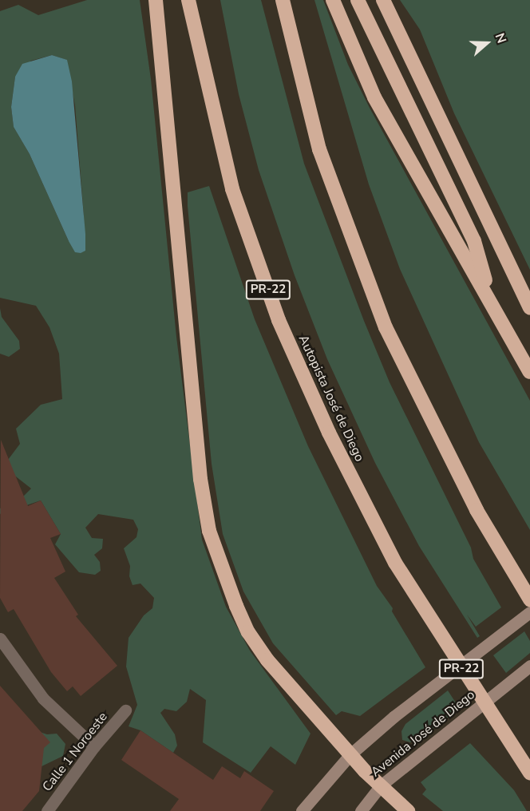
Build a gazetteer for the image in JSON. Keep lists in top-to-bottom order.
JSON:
{
  "streets": {
    "highway": ["PR-22", "Autopista José de Diego"],
    "main road": ["Avenida José de Diego"],
    "street": ["Calle 1 Noroeste"]
  },
  "north": "right"
}
